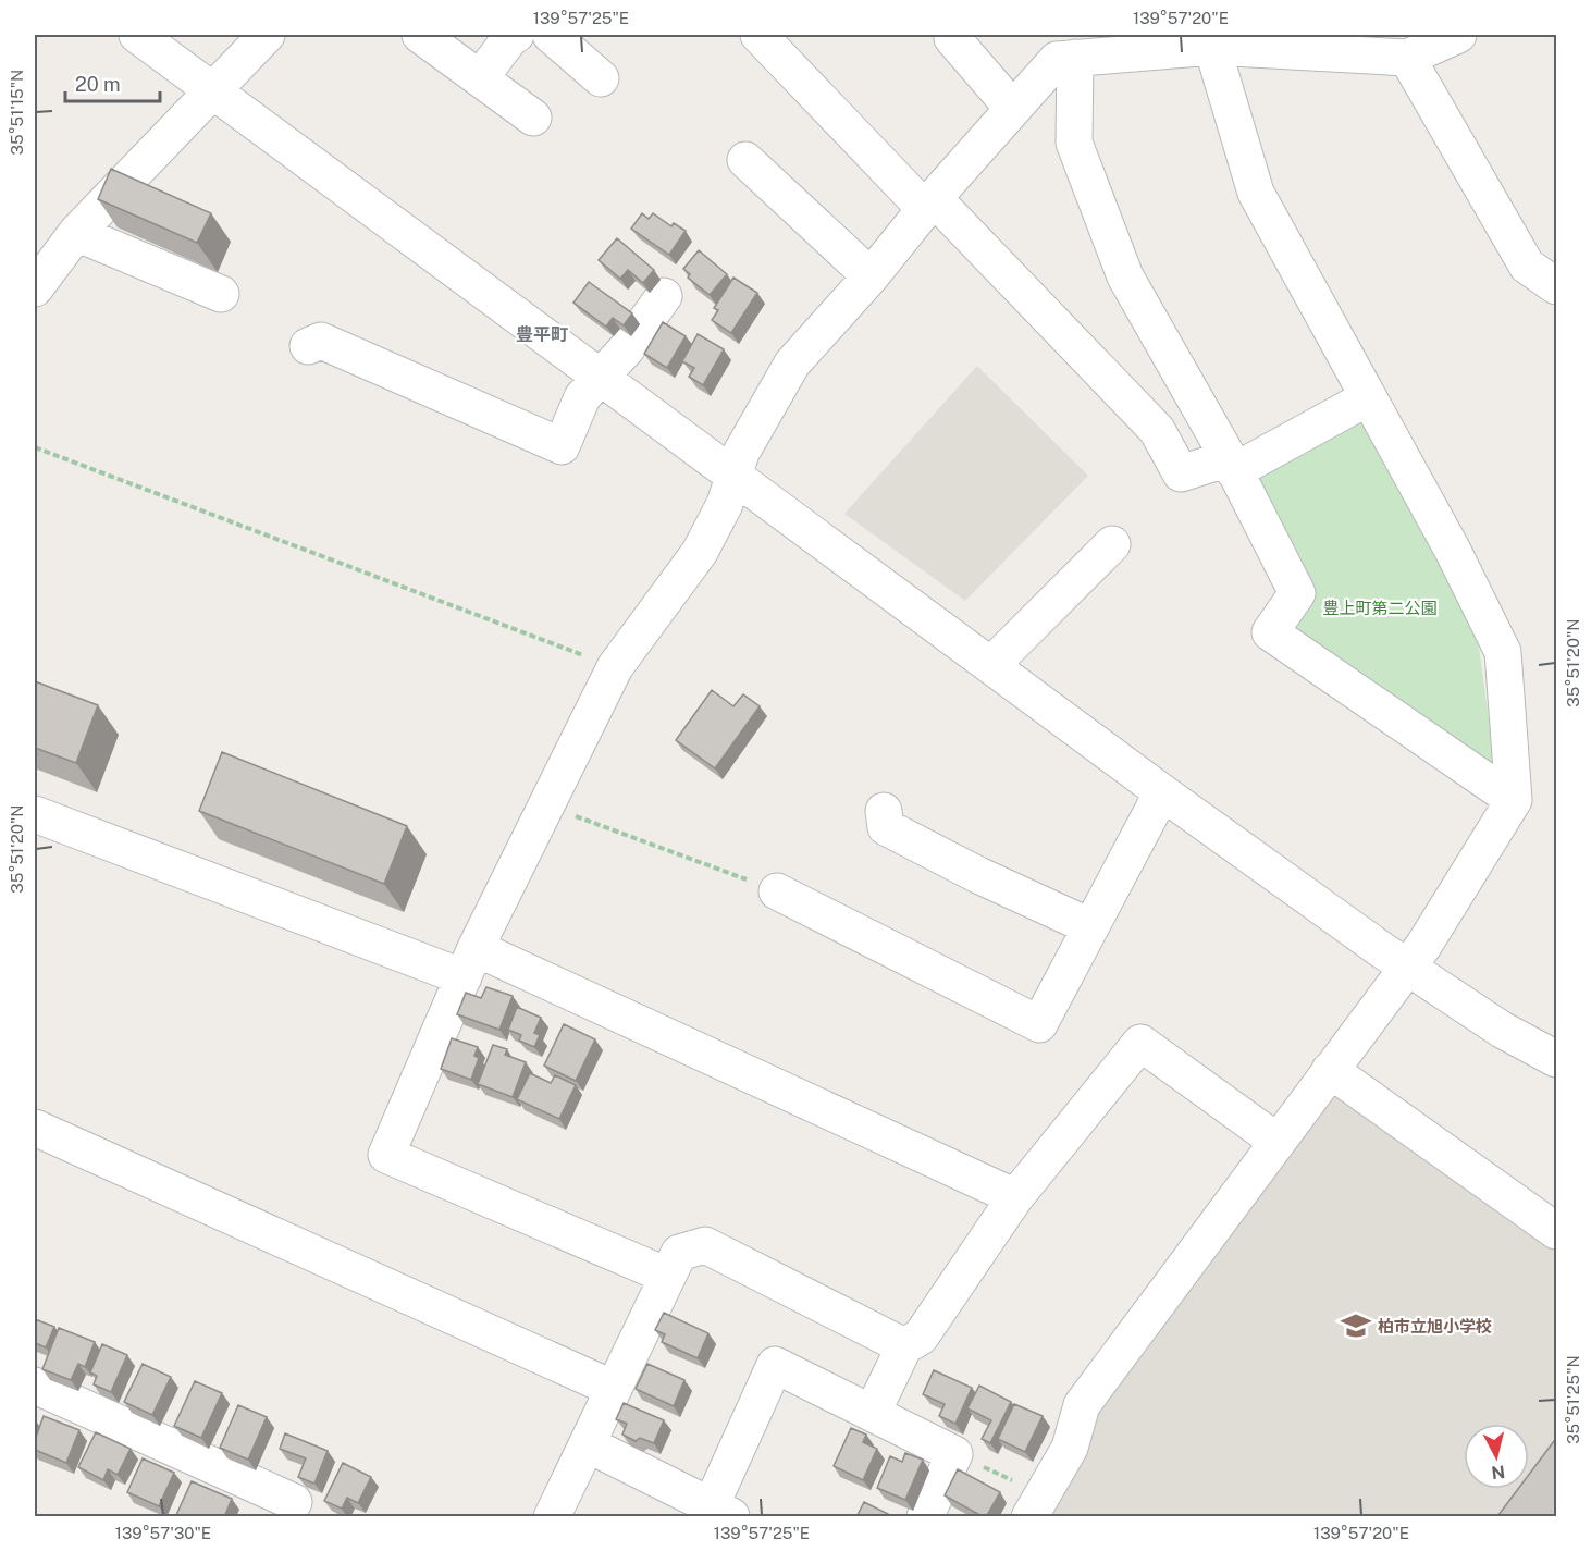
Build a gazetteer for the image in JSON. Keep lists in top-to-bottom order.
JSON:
{
  "districts": ["豊平町"],
  "parks": ["豊上町第二公園"],
  "places": {
    "school or university": ["柏市立旭小学校"]
  },
  "scale_bar": "20 m",
  "north": "bottom",
  "coordinates": [
    "139°57'25\"E",
    "139°57'20\"E",
    "35°51'15\"N",
    "35°51'20\"N",
    "35°51'25\"N",
    "139°57'30\"E"
  ]
}
